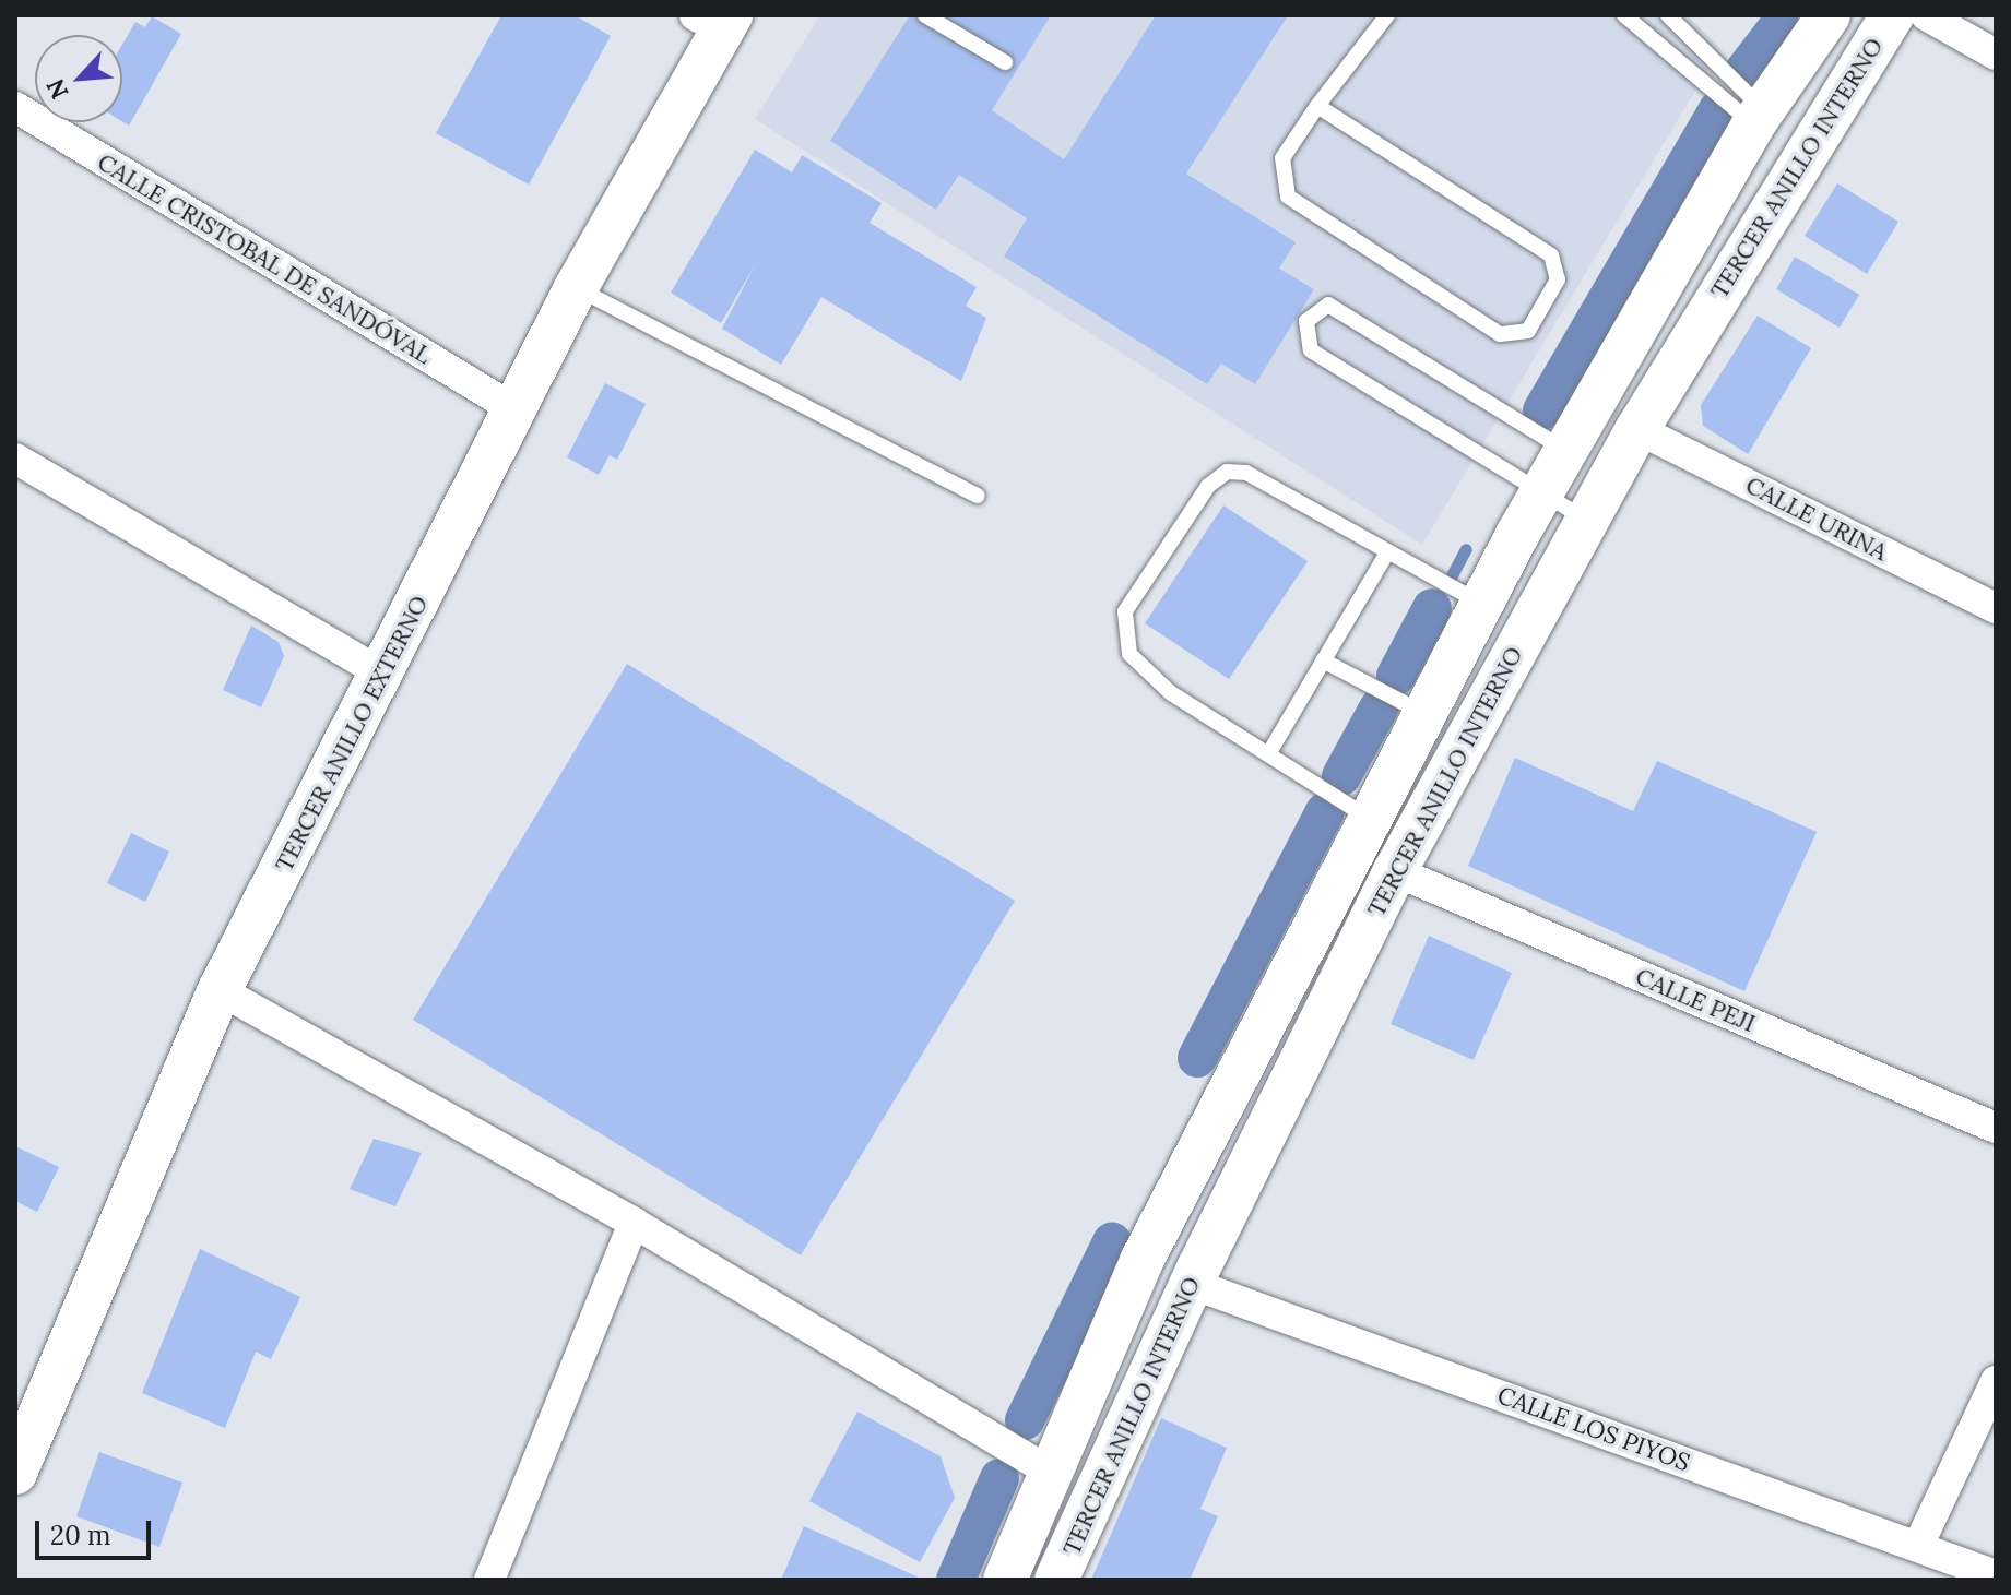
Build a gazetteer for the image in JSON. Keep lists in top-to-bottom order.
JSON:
{
  "streets": {
    "main road": ["TERCER ANILLO INTERNO", "TERCER ANILLO EXTERNO"],
    "street": [
      "CALLE CRISTOBAL DE SANDÓVAL",
      "CALLE URINA",
      "CALLE PEJI",
      "CALLE LOS PIYOS"
    ]
  },
  "crossings": [
    ["TERCER ANILLO INTERNO", "CALLE URINA"],
    ["TERCER ANILLO INTERNO", "CALLE PEJI"],
    ["TERCER ANILLO INTERNO", "CALLE LOS PIYOS"],
    ["CALLE CRISTOBAL DE SANDÓVAL", "TERCER ANILLO EXTERNO"]
  ],
  "scale_bar": "20 m",
  "north": "bottom left"
}
